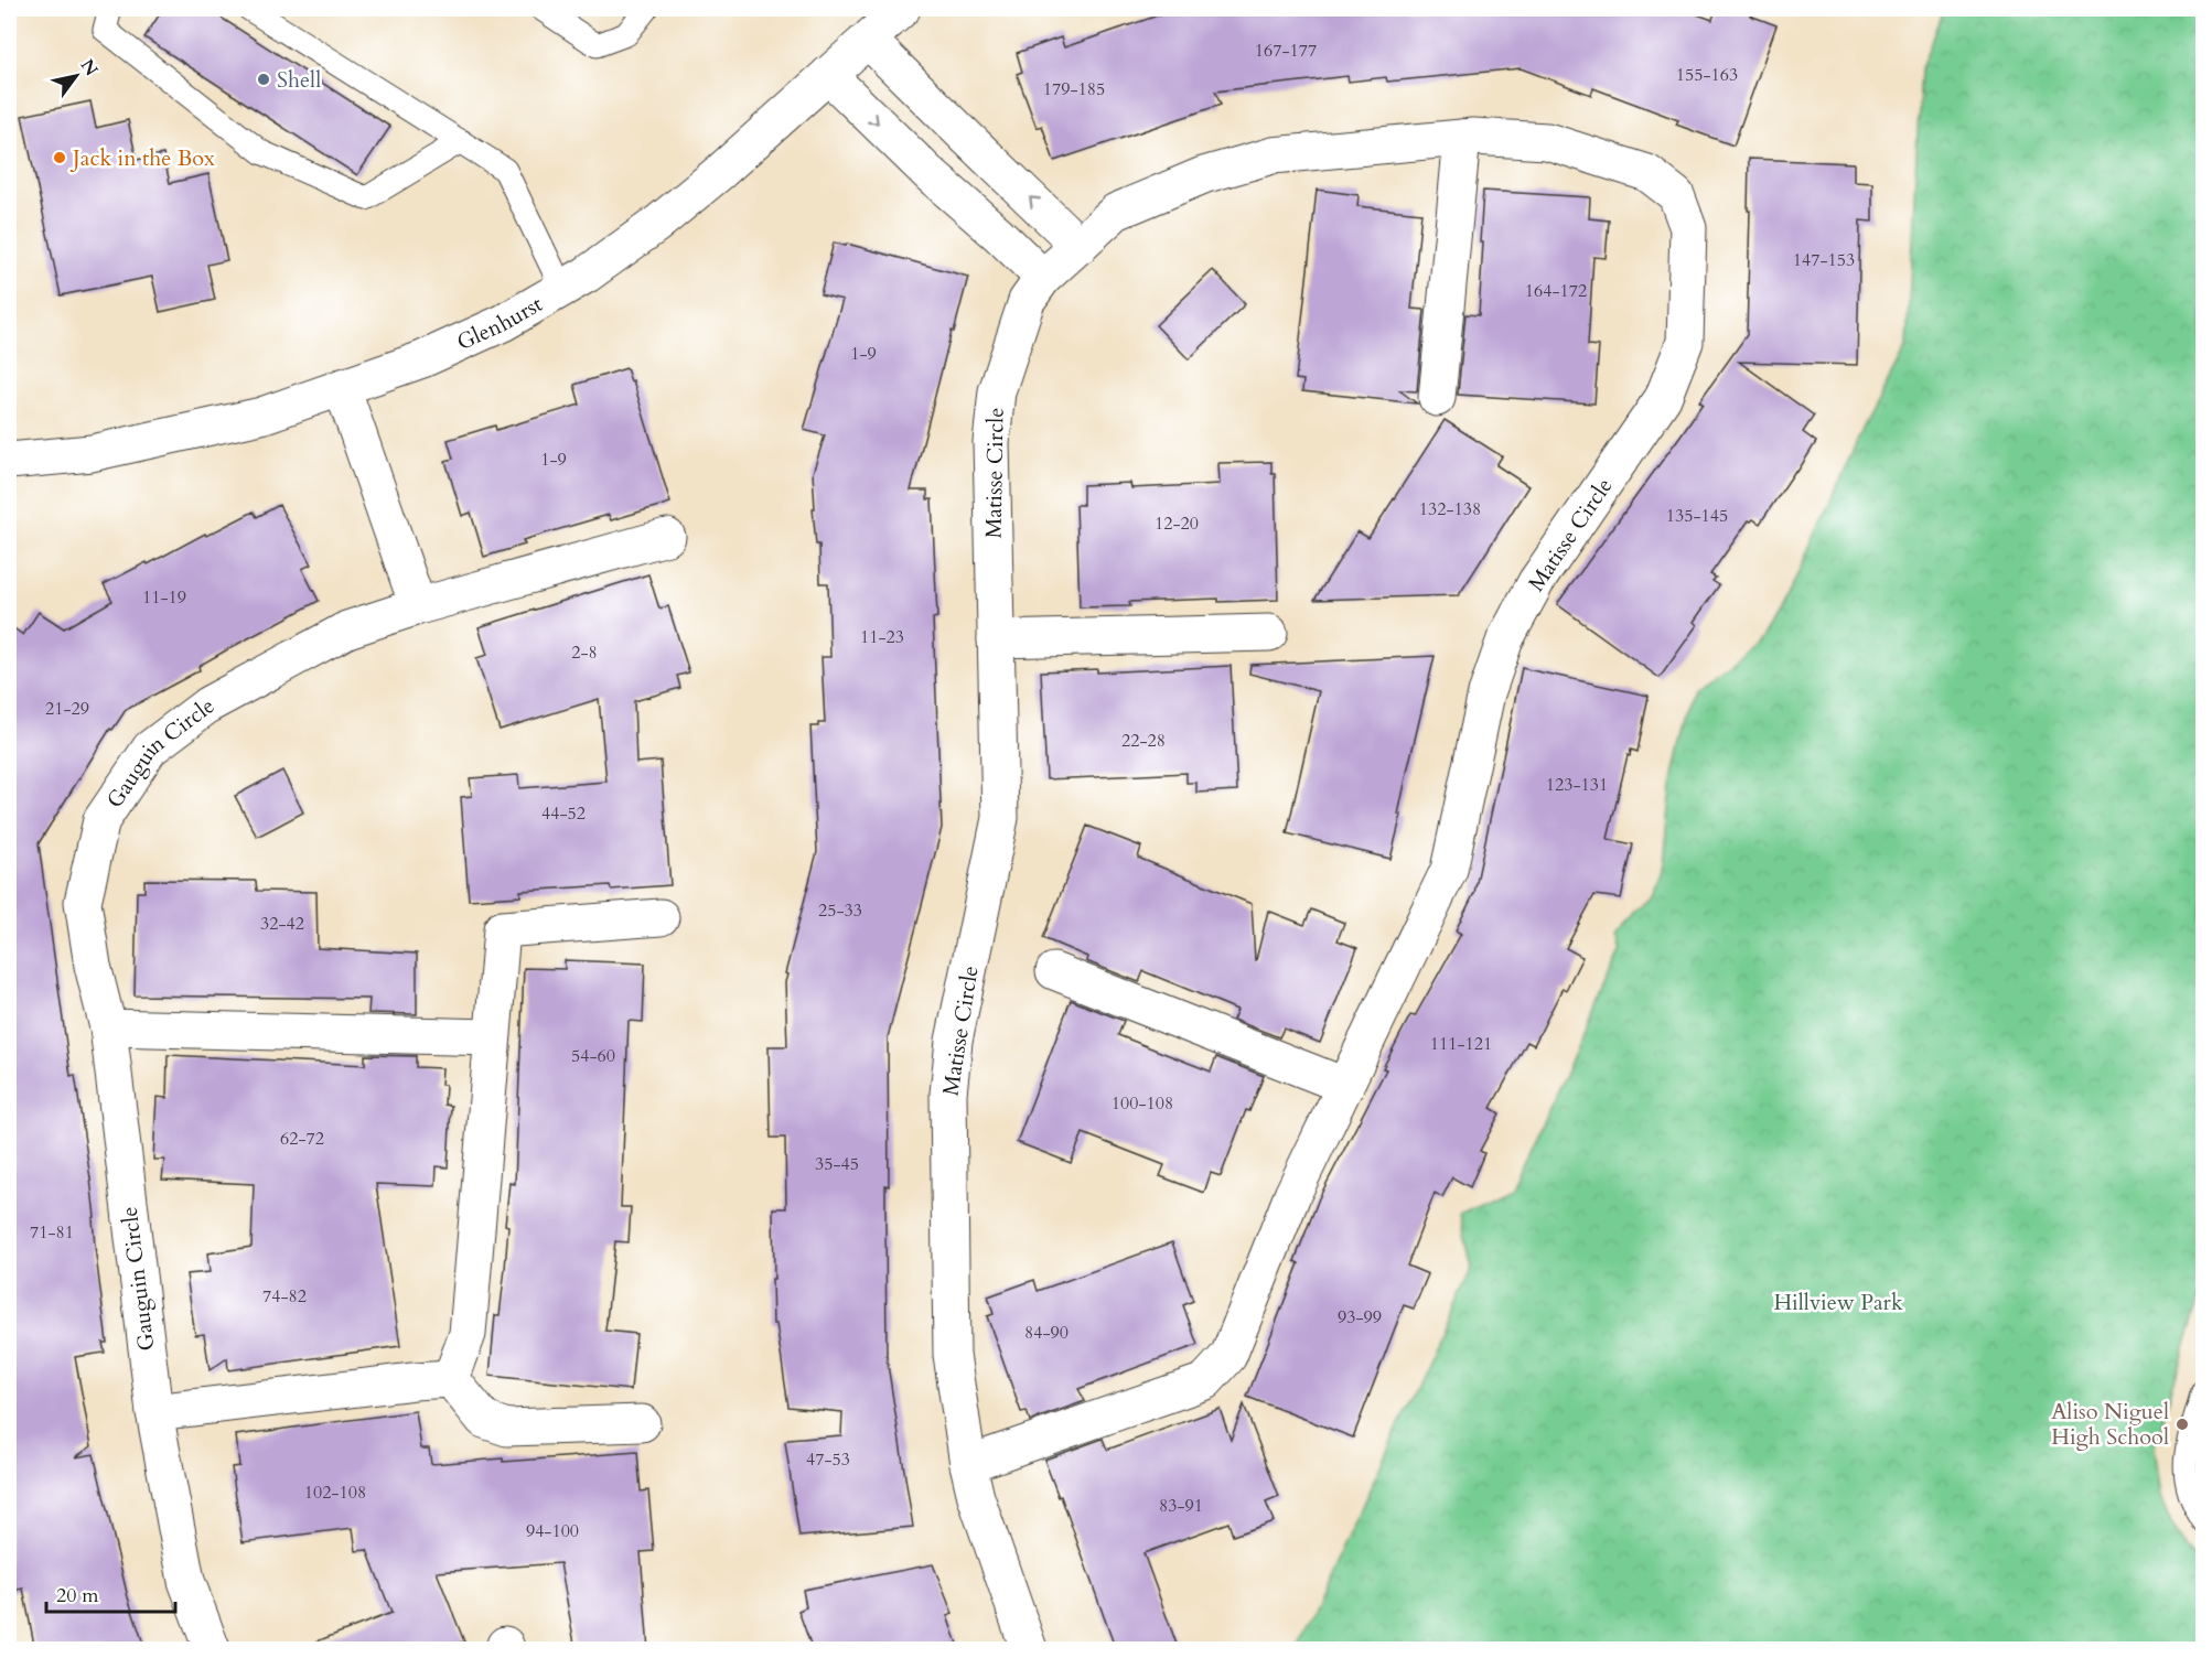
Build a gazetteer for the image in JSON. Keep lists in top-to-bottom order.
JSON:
{
  "streets": {
    "street": ["Glenhurst", "Matisse Circle", "Gauguin Circle"]
  },
  "parks": ["Hillview Park"],
  "places": ["Shell", "Jack in the Box", "Aliso Niguel High School"],
  "house_numbers": [
    "167-177",
    "155-163",
    "179-185",
    "147-153",
    "164-172",
    "1-9",
    "1-9",
    "132-138",
    "135-145",
    "12-20",
    "11-19",
    "11-23",
    "2-8",
    "21-29",
    "22-28",
    "123-131",
    "44-52",
    "25-33",
    "32-42",
    "111-121",
    "54-60",
    "100-108",
    "62-72",
    "35-45",
    "71-81",
    "74-82",
    "93-99",
    "84-90",
    "47-53",
    "102-108",
    "83-91",
    "94-100"
  ],
  "scale_bar": "20 m",
  "north": "top right"
}
